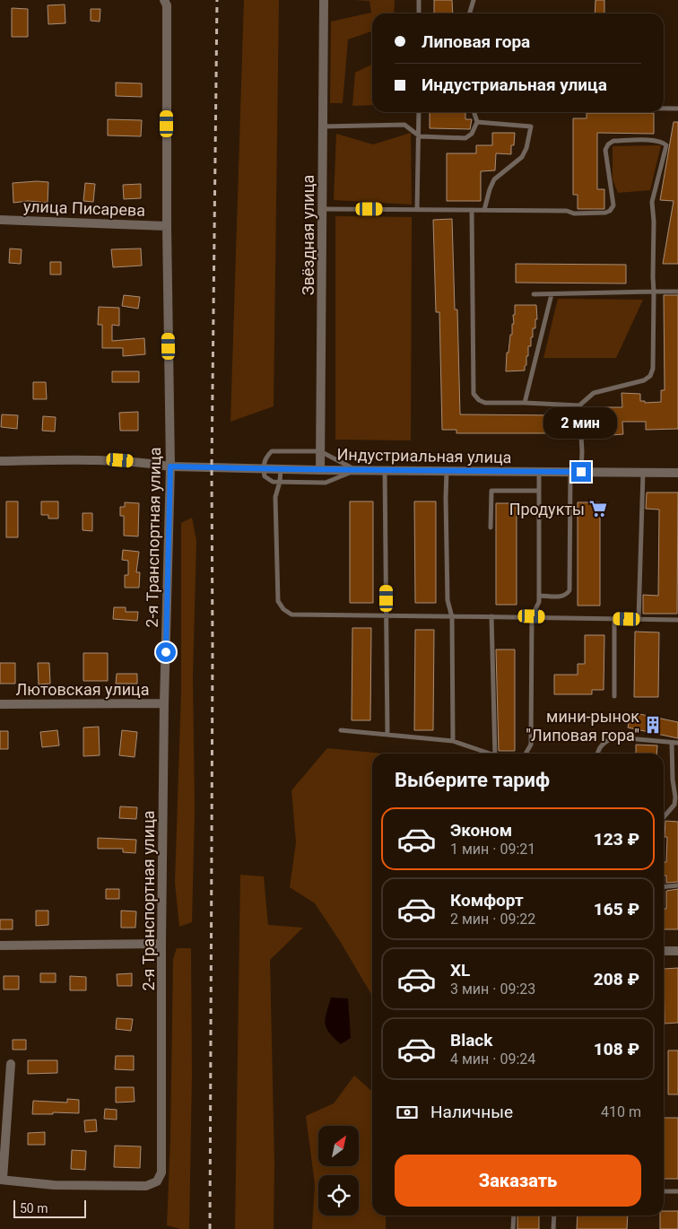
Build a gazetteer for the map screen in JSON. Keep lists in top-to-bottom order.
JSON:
{
  "streets": {
    "street": [
      "улица Писарева",
      "Звёздная улица",
      "Индустриальная улица",
      "2-я Транспортная улица",
      "Лютовская улица"
    ]
  },
  "crossings": [
    ["улица Писарева", "2-я Транспортная улица"],
    ["Звёздная улица", "Индустриальная улица"],
    ["Индустриальная улица", "2-я Транспортная улица"],
    ["2-я Транспортная улица", "Лютовская улица"]
  ],
  "places": {
    "supermarket": ["Продукты"],
    "building": ["мини-рынок \"Липовая гора\""]
  },
  "scale_bar": "50 m",
  "north": "top right",
  "page": {
    "banner": ["Липовая гора", "Индустриальная улица"],
    "bubble": "2 мин",
    "heading": "Выберите тариф",
    "list": [
      {
        "name": "Эконом",
        "note": "1 мин · 09:21",
        "value": "123 ₽"
      },
      {
        "name": "Комфорт",
        "note": "2 мин · 09:22",
        "value": "165 ₽"
      },
      {
        "name": "XL",
        "note": "3 мин · 09:23",
        "value": "208 ₽"
      },
      {
        "name": "Black",
        "note": "4 мин · 09:24",
        "value": "108 ₽"
      }
    ],
    "pay": ["Наличные", "410 m"],
    "buttons": "Заказать",
    "scale": "50 m"
  }
}
